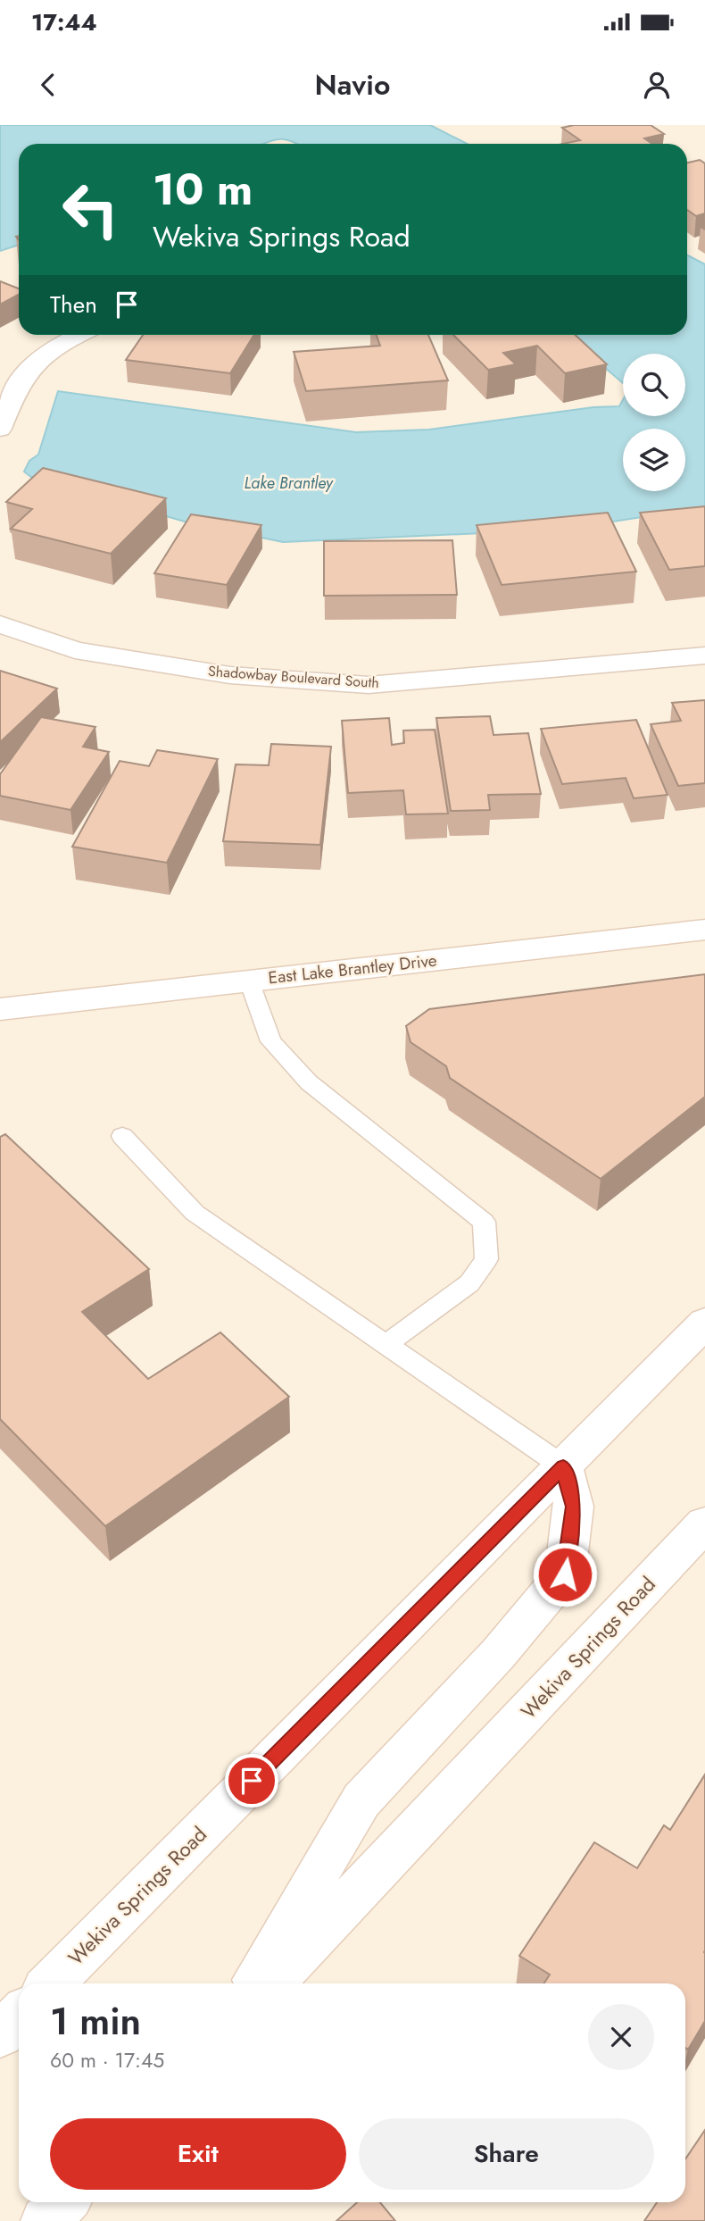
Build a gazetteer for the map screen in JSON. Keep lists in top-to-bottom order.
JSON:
{
  "streets": {
    "street": ["Shadowbay Boulevard South", "East Lake Brantley Drive", "Wekiva Springs Road"]
  },
  "water": ["Lake Brantley"],
  "page": {
    "status": "17:44",
    "header": "Navio",
    "turn": ["10 m", "Wekiva Springs Road"],
    "then": "Then",
    "heading": ["1 min", "60 m · 17:45"],
    "buttons": ["Exit", "Share"]
  }
}
